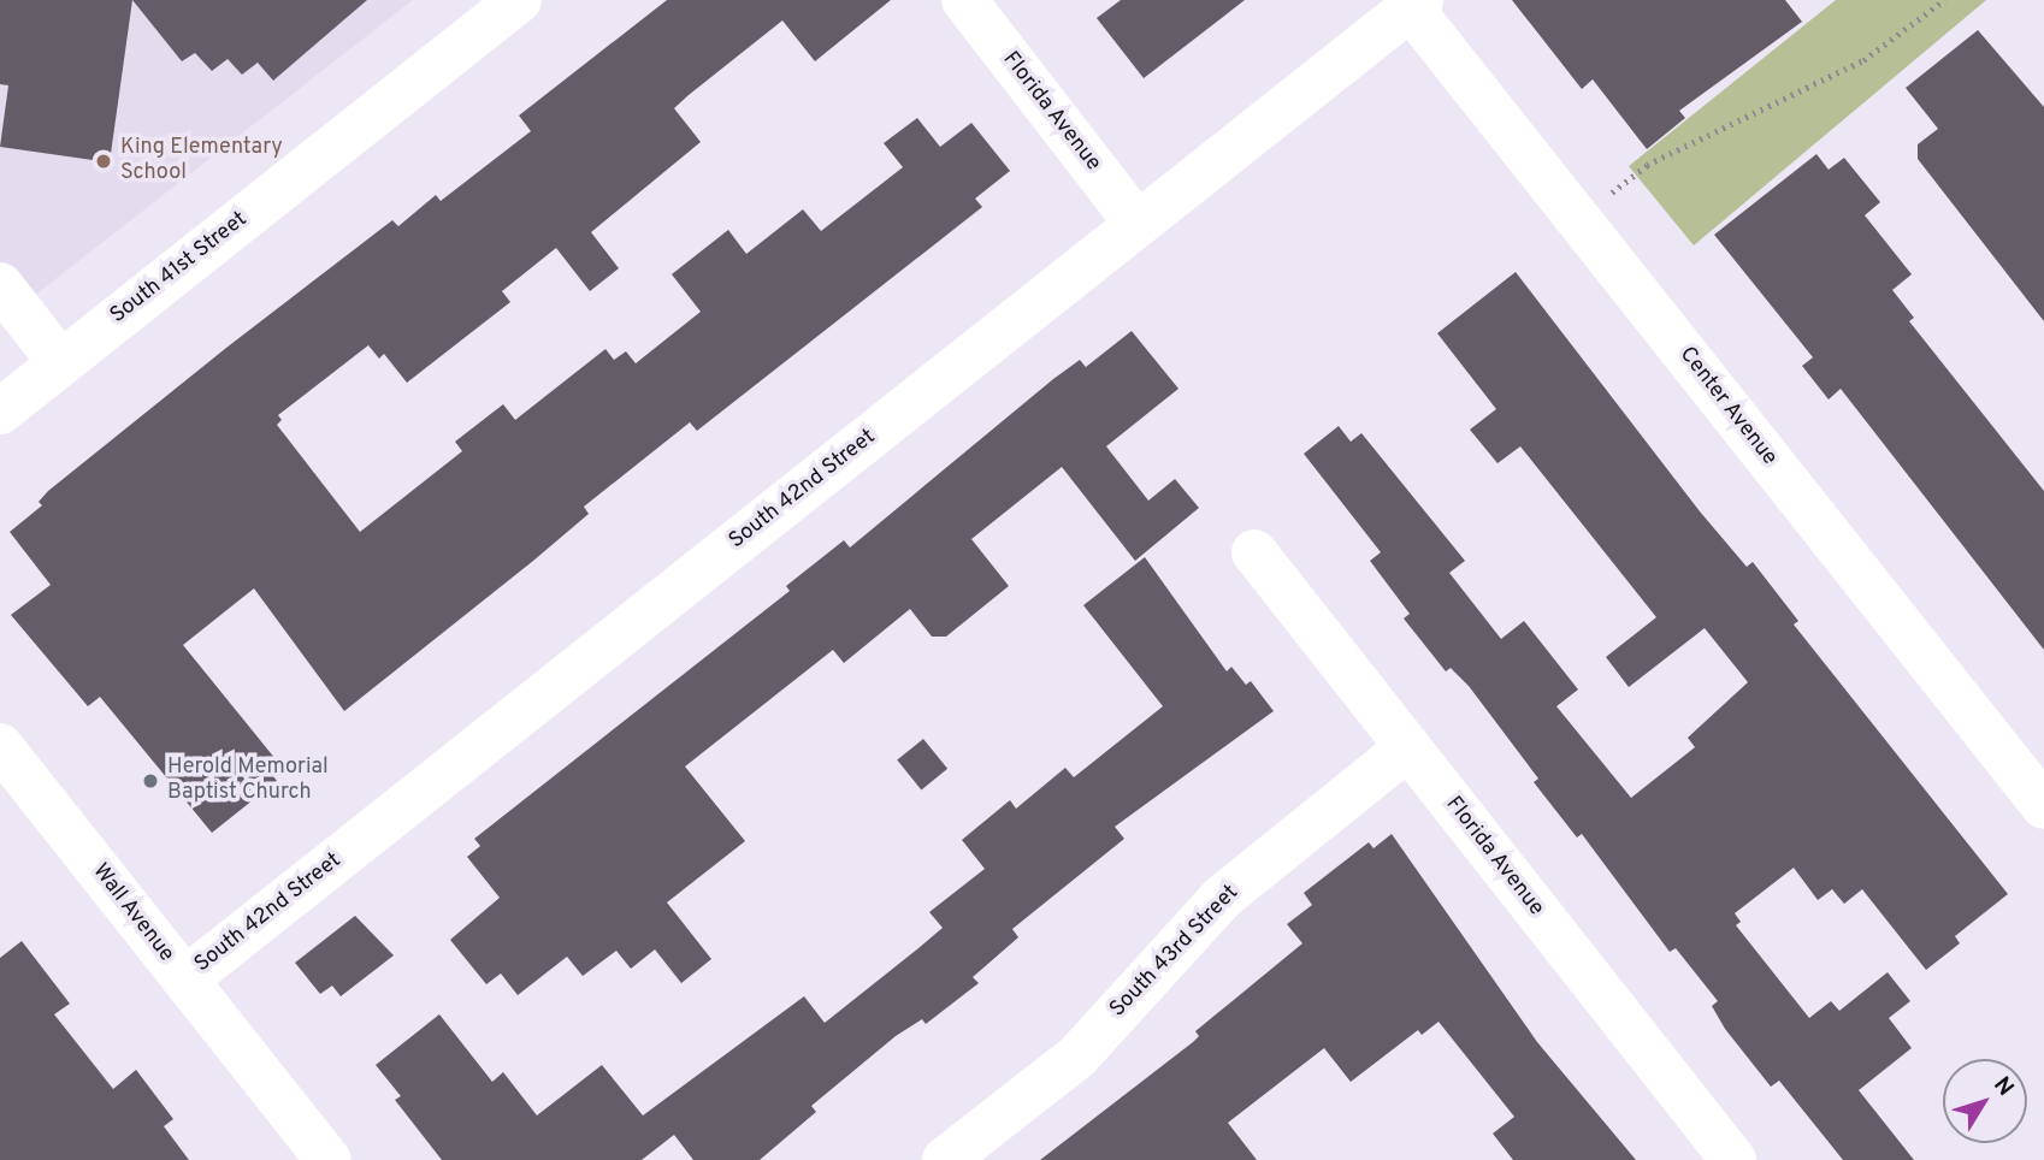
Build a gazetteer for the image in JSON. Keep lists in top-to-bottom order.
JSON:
{
  "streets": {
    "street": [
      "Florida Avenue",
      "South 41st Street",
      "Center Avenue",
      "South 42nd Street",
      "Wall Avenue",
      "South 43rd Street"
    ]
  },
  "crossings": [
    ["Florida Avenue", "South 42nd Street"],
    ["Florida Avenue", "South 43rd Street"],
    ["Center Avenue", "South 42nd Street"],
    ["South 42nd Street", "Wall Avenue"]
  ],
  "places": ["King Elementary School", "Herold Memorial Baptist Church"],
  "north": "top right"
}
